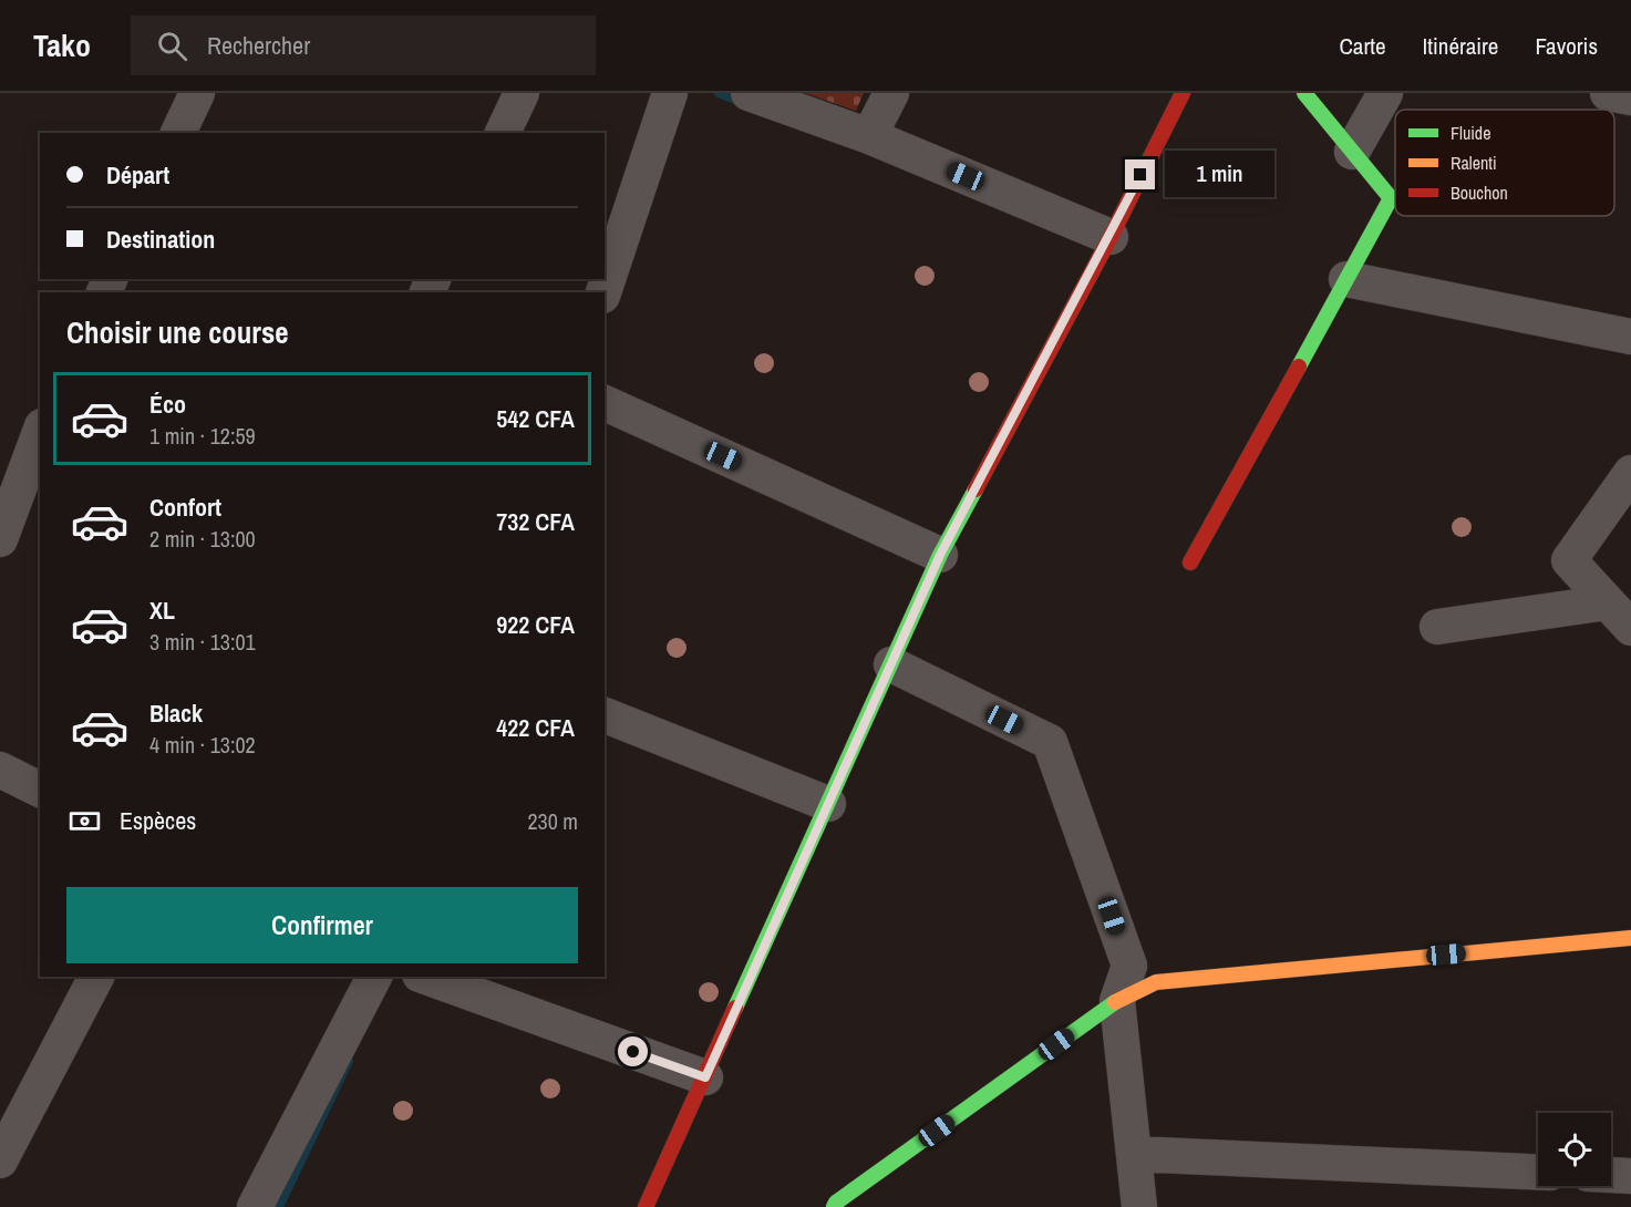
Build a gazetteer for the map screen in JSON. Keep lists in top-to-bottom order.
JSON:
{
  "legend": ["Fluide", "Ralenti", "Bouchon"],
  "page": {
    "header": "Tako",
    "search": "Rechercher",
    "nav": ["Carte", "Itinéraire", "Favoris"],
    "banner": ["Départ", "Destination"],
    "bubble": "1 min",
    "heading": "Choisir une course",
    "list": [
      {
        "name": "Éco",
        "note": "1 min · 12:59",
        "value": "542 CFA"
      },
      {
        "name": "Confort",
        "note": "2 min · 13:00",
        "value": "732 CFA"
      },
      {
        "name": "XL",
        "note": "3 min · 13:01",
        "value": "922 CFA"
      },
      {
        "name": "Black",
        "note": "4 min · 13:02",
        "value": "422 CFA"
      }
    ],
    "pay": ["Espèces", "230 m"],
    "buttons": "Confirmer"
  }
}
